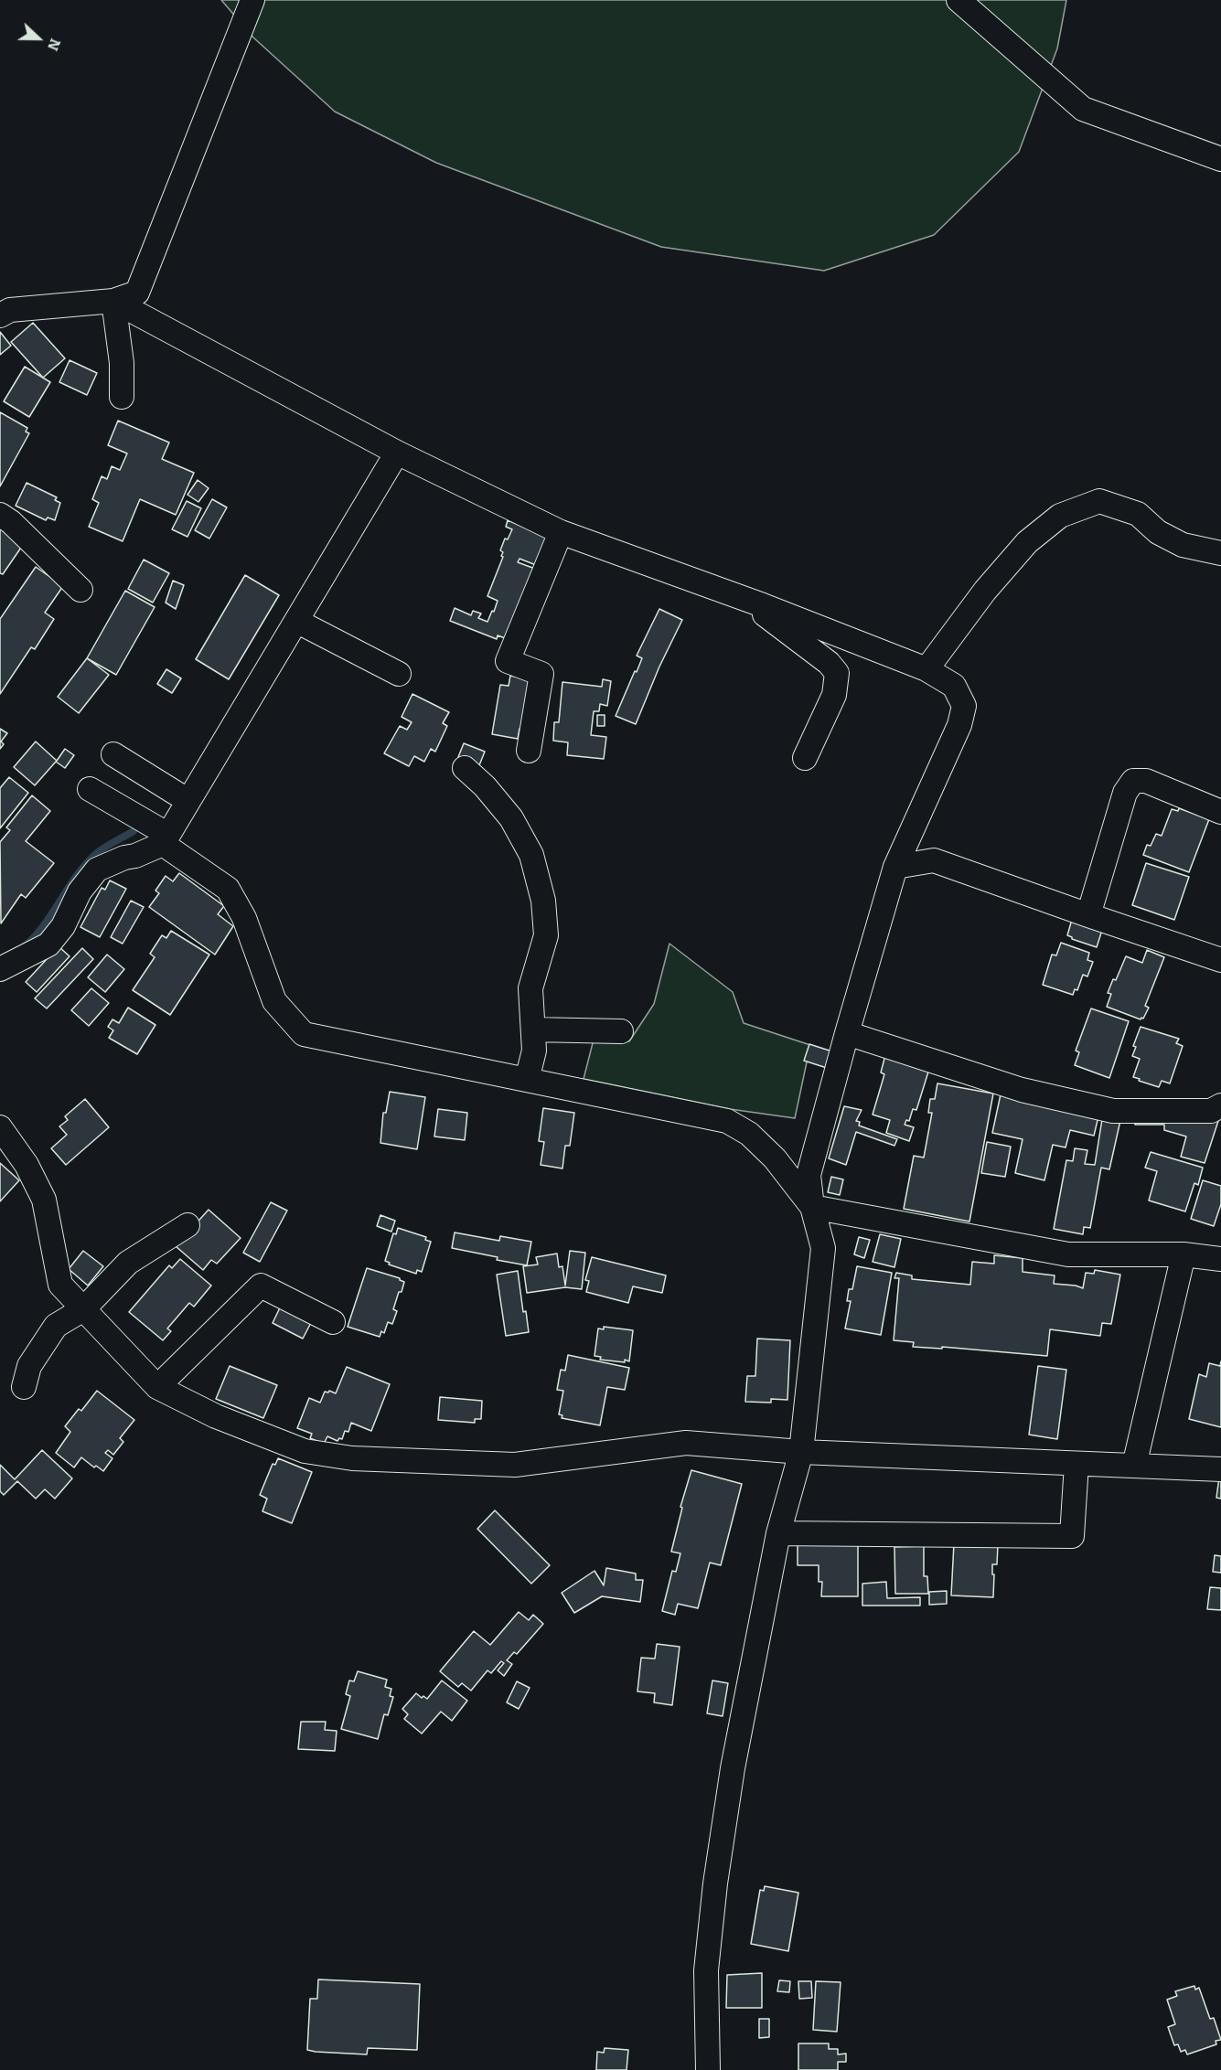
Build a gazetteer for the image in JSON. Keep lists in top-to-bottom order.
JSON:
{
  "north": "right"
}
